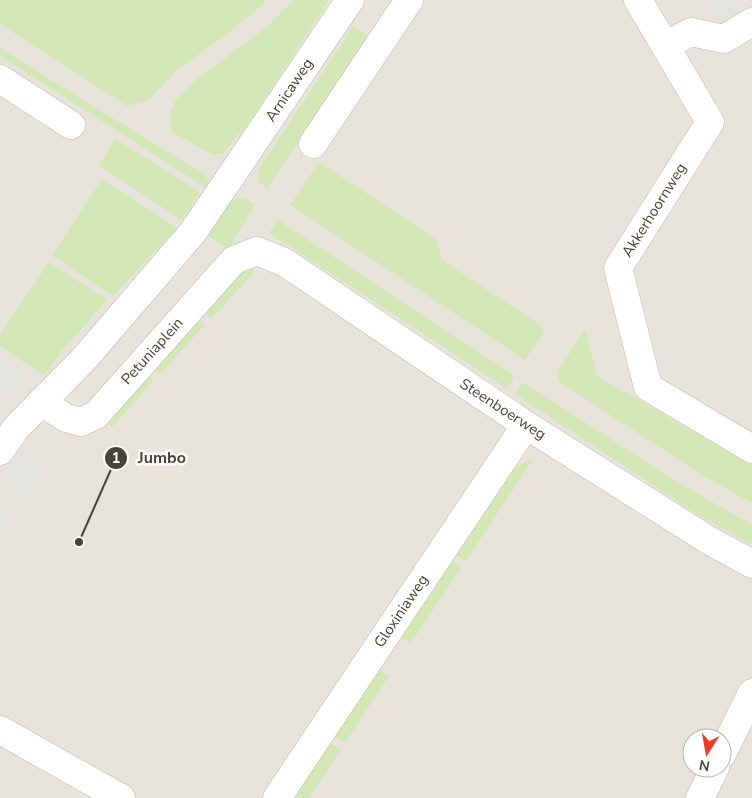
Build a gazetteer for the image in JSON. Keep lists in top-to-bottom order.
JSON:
{
  "streets": {
    "street": [
      "Arnicaweg",
      "Akkerhoornweg",
      "Petuniaplein",
      "Steenboerweg",
      "Gloxiniaweg"
    ]
  },
  "crossings": [
    ["Arnicaweg", "Petuniaplein"],
    ["Petuniaplein", "Steenboerweg"],
    ["Steenboerweg", "Gloxiniaweg"]
  ],
  "places": ["Jumbo"],
  "north": "bottom"
}
